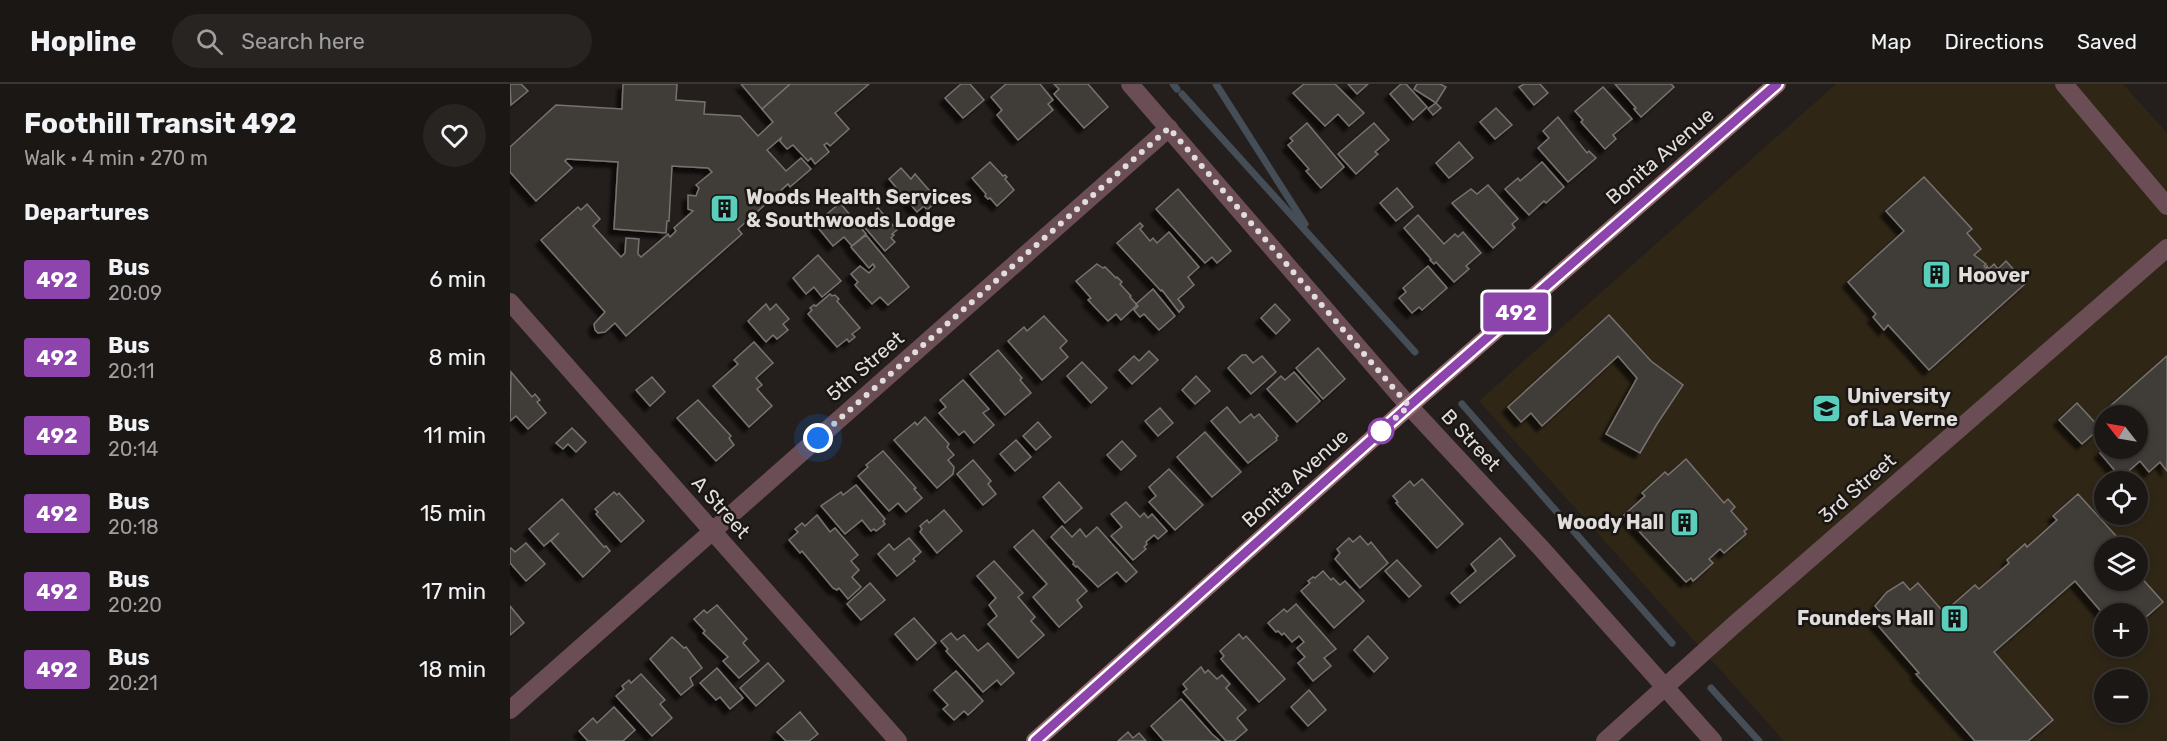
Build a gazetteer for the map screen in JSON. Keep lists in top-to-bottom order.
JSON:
{
  "streets": {
    "main road": ["Bonita Avenue"],
    "street": [
      "5th Street",
      "B Street",
      "3rd Street",
      "A Street"
    ]
  },
  "crossings": [
    ["Bonita Avenue", "B Street"],
    ["5th Street", "B Street"],
    ["5th Street", "A Street"],
    ["B Street", "3rd Street"]
  ],
  "places": {
    "building": [
      "Woods Health Services & Southwoods Lodge",
      "Hoover",
      "Woody Hall",
      "Founders Hall"
    ],
    "school or university": ["University of La Verne"]
  },
  "lines": ["bus line 492"],
  "north": "top left",
  "page": {
    "header": "Hopline",
    "search": "Search here",
    "nav": ["Map", "Directions", "Saved"],
    "heading": [
      ["Foothill Transit 492", "Walk · 4 min · 270 m"],
      "Departures"
    ],
    "on_map": "492",
    "list": [
      {
        "mark": "492",
        "name": "Bus",
        "note": "20:09",
        "value": "6 min"
      },
      {
        "mark": "492",
        "name": "Bus",
        "note": "20:11",
        "value": "8 min"
      },
      {
        "mark": "492",
        "name": "Bus",
        "note": "20:14",
        "value": "11 min"
      },
      {
        "mark": "492",
        "name": "Bus",
        "note": "20:18",
        "value": "15 min"
      },
      {
        "mark": "492",
        "name": "Bus",
        "note": "20:20",
        "value": "17 min"
      },
      {
        "mark": "492",
        "name": "Bus",
        "note": "20:21",
        "value": "18 min"
      }
    ],
    "map_buttons": ["+", "−"]
  }
}
